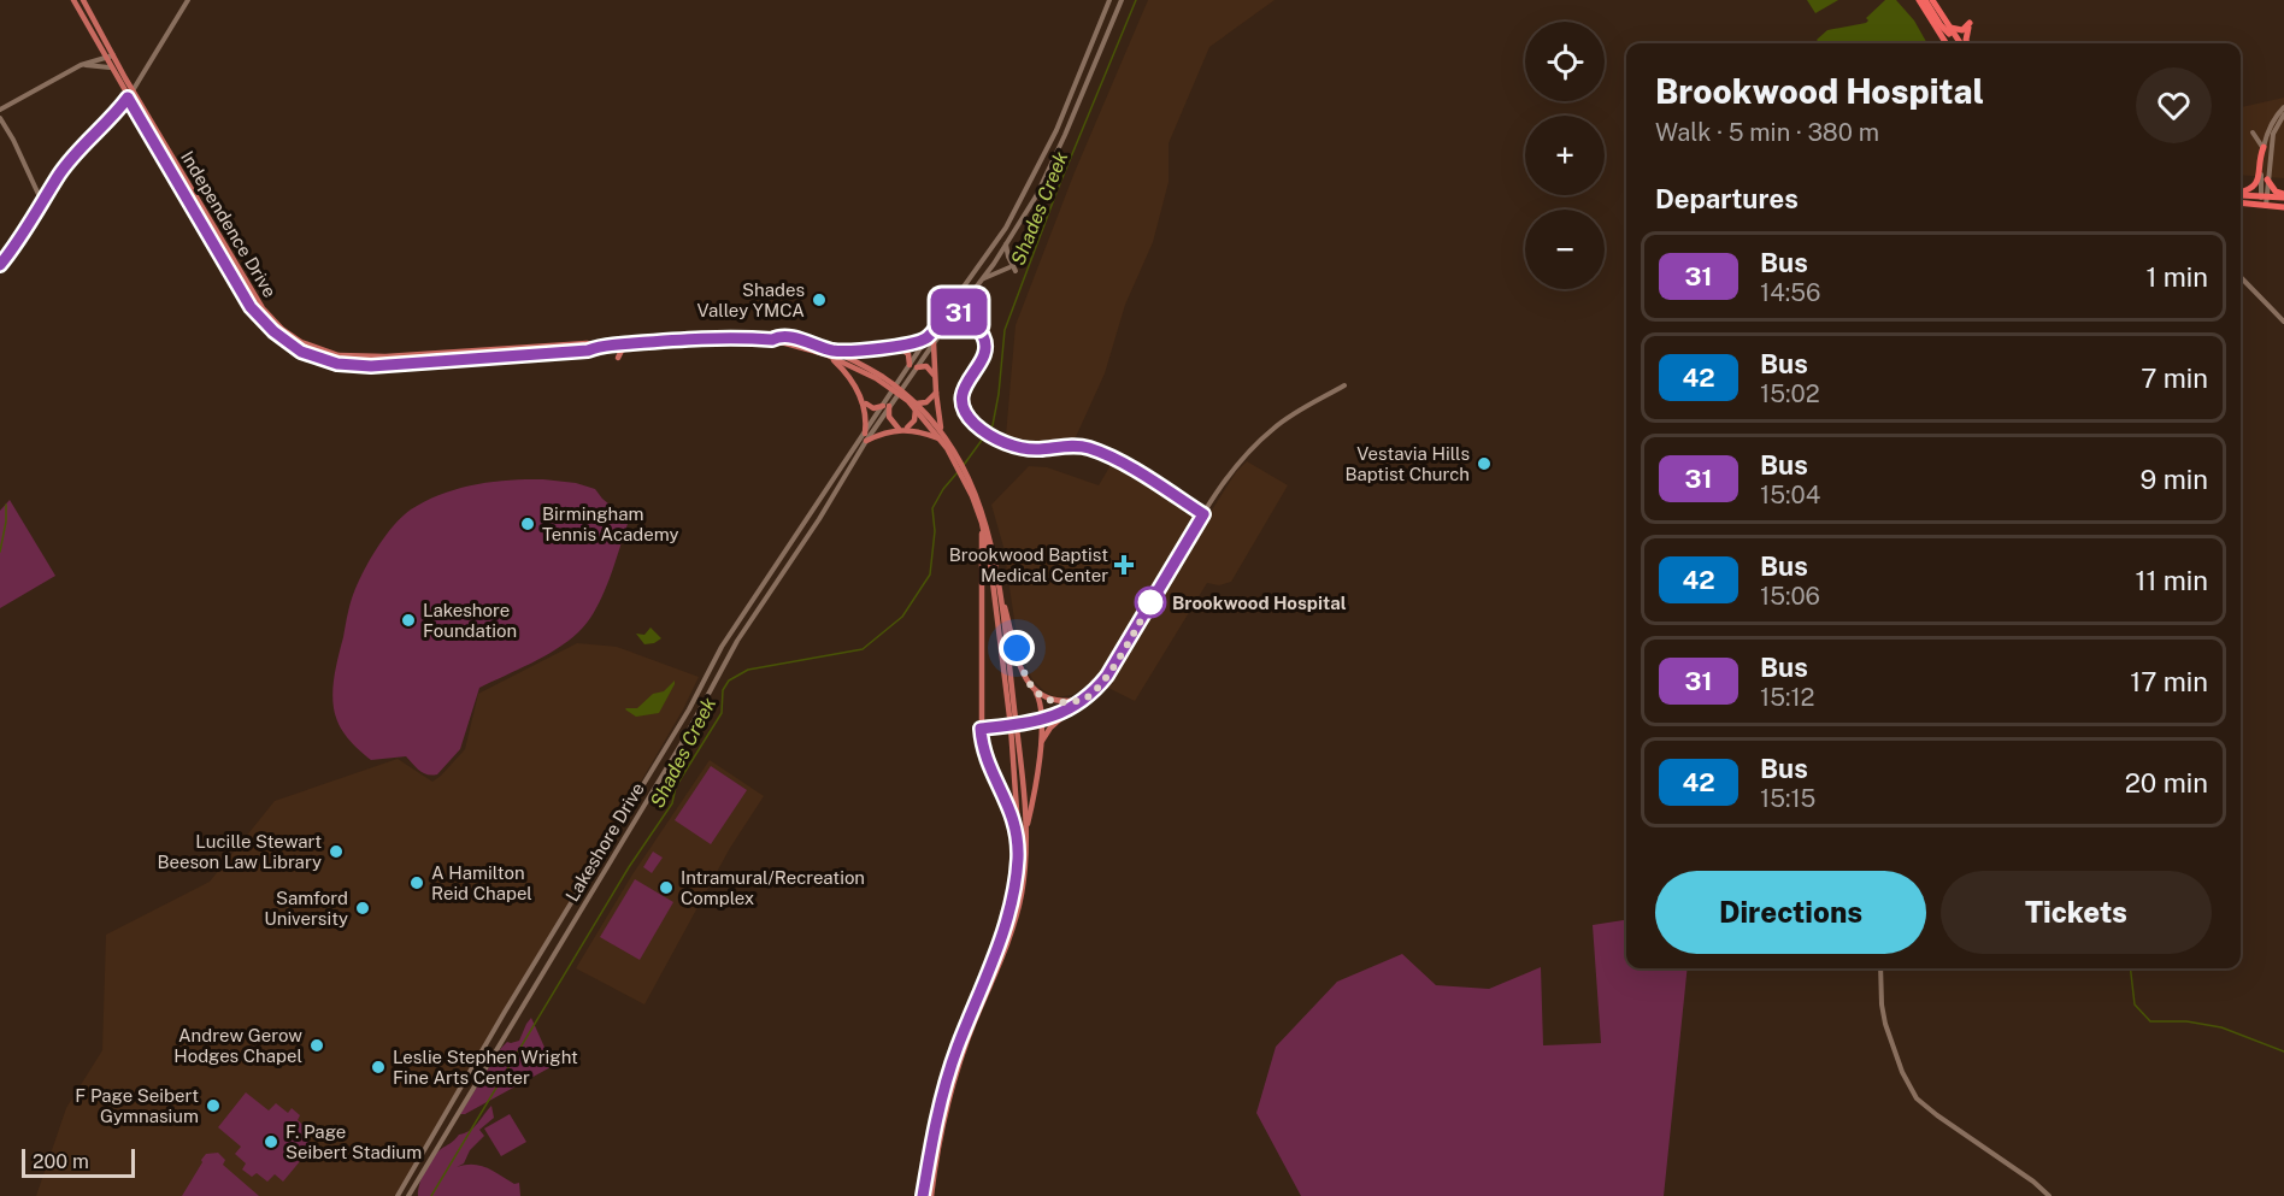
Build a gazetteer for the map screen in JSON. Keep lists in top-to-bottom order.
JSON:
{
  "streets": {
    "main road": ["Independence Drive", "Lakeshore Drive"]
  },
  "water": ["Shades Creek"],
  "places": {
    "other": [
      "Shades Valley YMCA",
      "Vestavia Hills Baptist Church",
      "Birmingham Tennis Academy",
      "Brookwood Hospital",
      "Lakeshore Foundation",
      "Lucille Stewart Beeson Law Library",
      "A Hamilton Reid Chapel",
      "Intramural/Recreation Complex",
      "Samford University",
      "Andrew Gerow Hodges Chapel",
      "Leslie Stephen Wright Fine Arts Center",
      "F Page Seibert Gymnasium",
      "F. Page Seibert Stadium"
    ],
    "health": ["Brookwood Baptist Medical Center"]
  },
  "lines": ["bus line 31"],
  "scale_bar": "200 m",
  "page": {
    "on_map": "31",
    "map_buttons": ["+", "−"],
    "heading": [
      ["Brookwood Hospital", "Walk · 5 min · 380 m"],
      "Departures"
    ],
    "list": [
      {
        "mark": "31",
        "name": "Bus",
        "note": "14:56",
        "value": "1 min"
      },
      {
        "mark": "42",
        "name": "Bus",
        "note": "15:02",
        "value": "7 min"
      },
      {
        "mark": "31",
        "name": "Bus",
        "note": "15:04",
        "value": "9 min"
      },
      {
        "mark": "42",
        "name": "Bus",
        "note": "15:06",
        "value": "11 min"
      },
      {
        "mark": "31",
        "name": "Bus",
        "note": "15:12",
        "value": "17 min"
      },
      {
        "mark": "42",
        "name": "Bus",
        "note": "15:15",
        "value": "20 min"
      }
    ],
    "buttons": ["Directions", "Tickets"],
    "scale": "200 m"
  }
}
